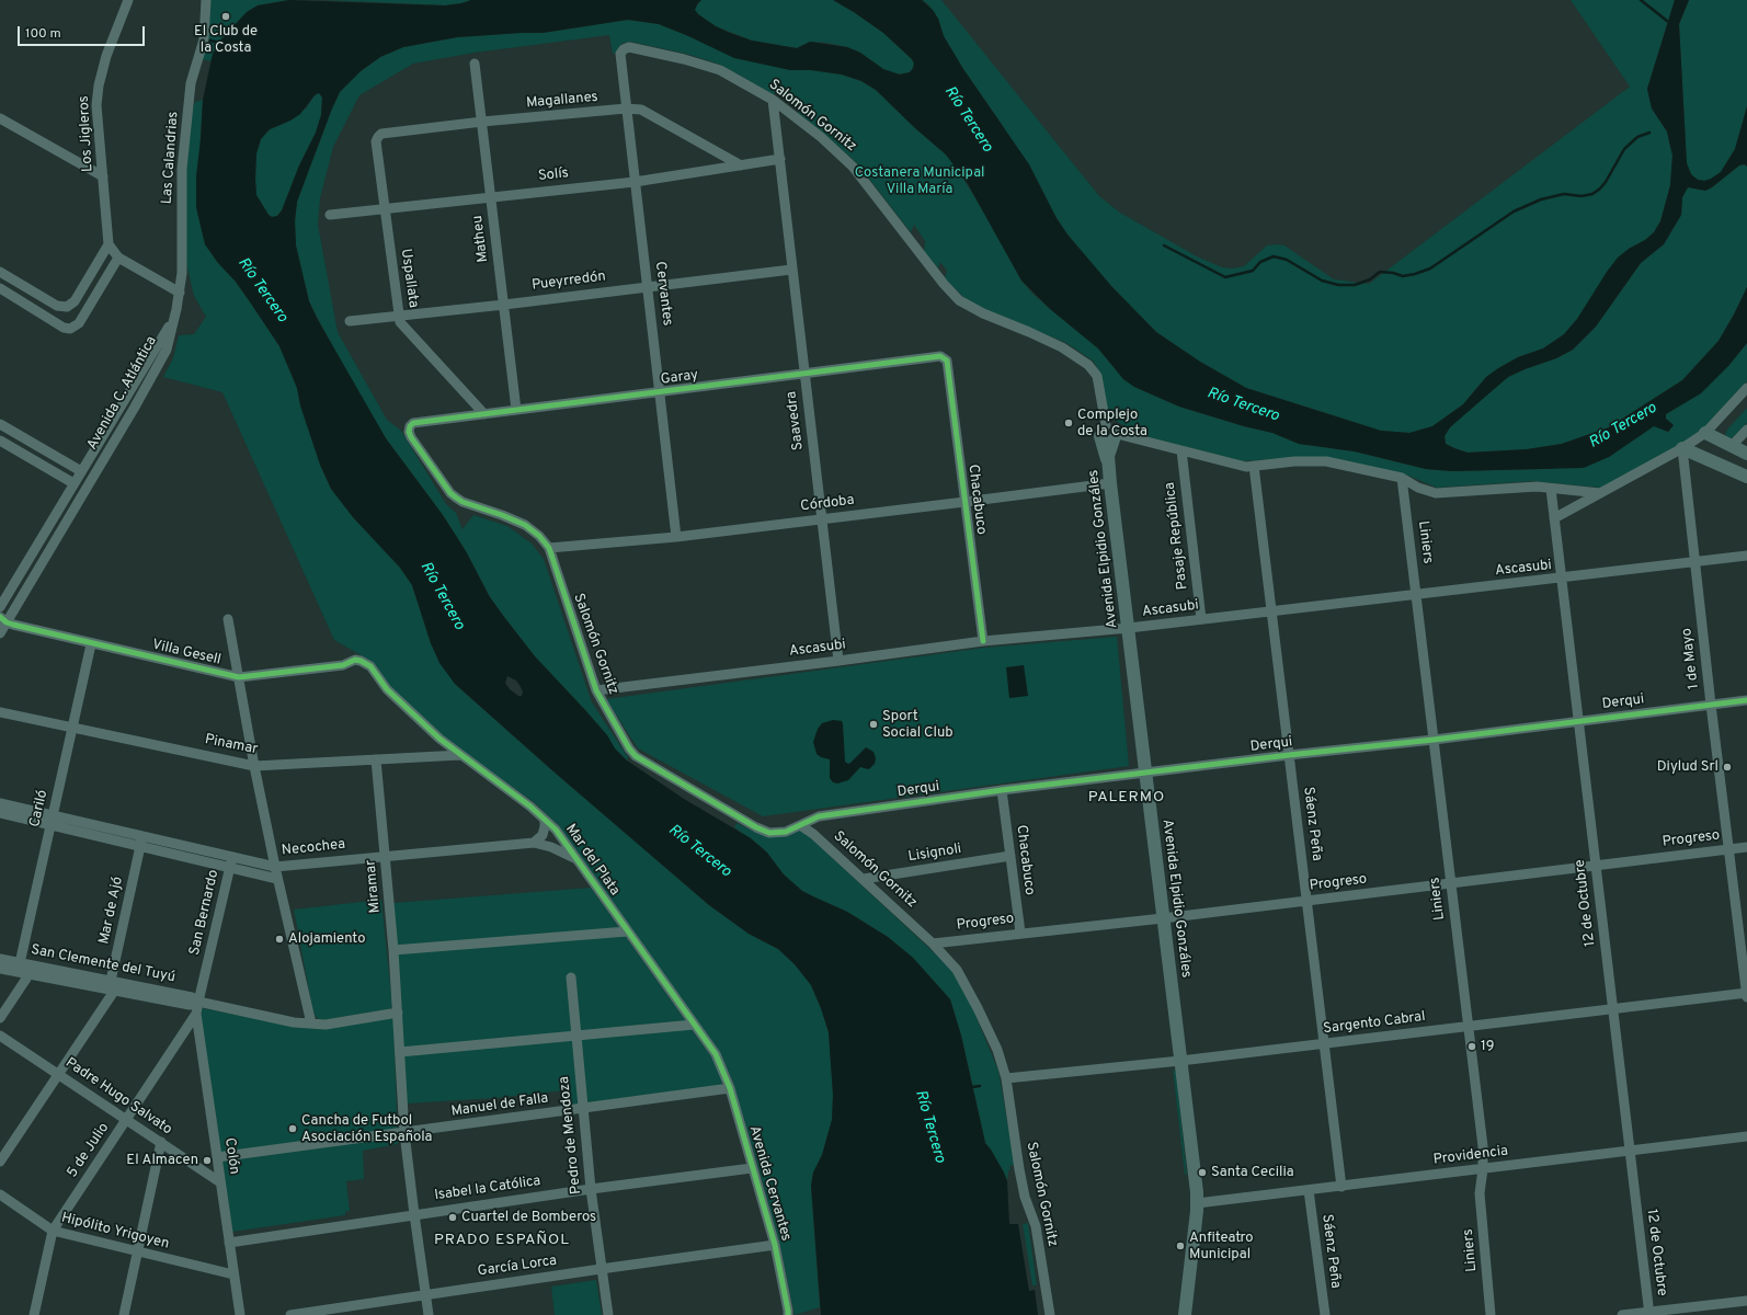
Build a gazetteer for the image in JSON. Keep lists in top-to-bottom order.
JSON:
{
  "streets": {
    "main road": ["Avenida Elpidio Gonzáles"],
    "street": [
      "Magallanes",
      "Salomón Gornitz",
      "Los Jigleros",
      "Las Calandrias",
      "Solís",
      "Matheu",
      "Uspallata",
      "Pueyrredón",
      "Cervantes",
      "Garay",
      "Avenida C. Atlántica",
      "Saavedra",
      "Chacabuco",
      "Córdoba",
      "Pasaje República",
      "Liniers",
      "Ascasubi",
      "Villa Gesell",
      "1 de Mayo",
      "Derqui",
      "Pinamar",
      "Cariló",
      "Sáenz Peña",
      "Progreso",
      "Necochea",
      "Lisignoli",
      "Mar del Plata",
      "Miramar",
      "12 de Octubre",
      "Mar de Ajó",
      "San Bernardo",
      "San Clemente del Tuyú",
      "Sargento Cabral",
      "Padre Hugo Salvato",
      "Manuel de Falla",
      "Pedro de Mendoza",
      "5 de Julio",
      "Colón",
      "Providencia",
      "Avenida Cervantes",
      "Isabel la Católica",
      "Hipólito Yrigoyen",
      "García Lorca"
    ]
  },
  "crossings": [
    ["Magallanes", "Solís"],
    ["Magallanes", "Matheu"],
    ["Magallanes", "Uspallata"],
    ["Magallanes", "Cervantes"],
    ["Salomón Gornitz", "Cervantes"],
    ["Salomón Gornitz", "Garay"],
    ["Salomón Gornitz", "Saavedra"],
    ["Salomón Gornitz", "Córdoba"],
    ["Salomón Gornitz", "Avenida Elpidio Gonzáles"],
    ["Salomón Gornitz", "Ascasubi"],
    ["Salomón Gornitz", "Derqui"],
    ["Salomón Gornitz", "Progreso"],
    ["Salomón Gornitz", "Lisignoli"],
    ["Salomón Gornitz", "Sargento Cabral"],
    ["Las Calandrias", "Avenida C. Atlántica"],
    ["Solís", "Matheu"],
    ["Solís", "Uspallata"],
    ["Solís", "Cervantes"],
    ["Solís", "Saavedra"],
    ["Matheu", "Pueyrredón"],
    ["Matheu", "Garay"],
    ["Uspallata", "Pueyrredón"],
    ["Uspallata", "Garay"],
    ["Pueyrredón", "Cervantes"],
    ["Pueyrredón", "Saavedra"],
    ["Cervantes", "Garay"],
    ["Cervantes", "Córdoba"],
    ["Garay", "Saavedra"],
    ["Garay", "Chacabuco"],
    ["Avenida C. Atlántica", "Villa Gesell"],
    ["Saavedra", "Córdoba"],
    ["Saavedra", "Ascasubi"],
    ["Chacabuco", "Córdoba"],
    ["Chacabuco", "Ascasubi"],
    ["Chacabuco", "Derqui"],
    ["Chacabuco", "Progreso"],
    ["Chacabuco", "Lisignoli"],
    ["Córdoba", "Avenida Elpidio Gonzáles"],
    ["Pasaje República", "Ascasubi"],
    ["Liniers", "Ascasubi"],
    ["Liniers", "Derqui"],
    ["Liniers", "Progreso"],
    ["Liniers", "Sargento Cabral"],
    ["Liniers", "Providencia"],
    ["Avenida Elpidio Gonzáles", "Ascasubi"],
    ["Avenida Elpidio Gonzáles", "Derqui"],
    ["Avenida Elpidio Gonzáles", "Progreso"],
    ["Avenida Elpidio Gonzáles", "Sargento Cabral"],
    ["Avenida Elpidio Gonzáles", "Providencia"],
    ["Ascasubi", "1 de Mayo"],
    ["Ascasubi", "Sáenz Peña"],
    ["Ascasubi", "12 de Octubre"],
    ["Villa Gesell", "Cariló"],
    ["Villa Gesell", "Mar del Plata"],
    ["1 de Mayo", "Derqui"],
    ["1 de Mayo", "Progreso"],
    ["1 de Mayo", "Sargento Cabral"],
    ["Derqui", "Sáenz Peña"],
    ["Derqui", "12 de Octubre"],
    ["Pinamar", "Cariló"],
    ["Pinamar", "Mar del Plata"],
    ["Pinamar", "Miramar"],
    ["Cariló", "Necochea"],
    ["Cariló", "San Clemente del Tuyú"],
    ["Sáenz Peña", "Progreso"],
    ["Sáenz Peña", "Sargento Cabral"],
    ["Sáenz Peña", "Providencia"],
    ["Progreso", "12 de Octubre"],
    ["Necochea", "Mar del Plata"],
    ["Necochea", "Miramar"],
    ["Necochea", "Mar de Ajó"],
    ["Necochea", "San Bernardo"],
    ["Mar del Plata", "Avenida Cervantes"],
    ["Miramar", "San Clemente del Tuyú"],
    ["12 de Octubre", "Sargento Cabral"],
    ["12 de Octubre", "Providencia"],
    ["Mar de Ajó", "San Clemente del Tuyú"],
    ["San Bernardo", "San Clemente del Tuyú"],
    ["San Bernardo", "Colón"],
    ["San Clemente del Tuyú", "Colón"],
    ["Padre Hugo Salvato", "5 de Julio"],
    ["Padre Hugo Salvato", "Colón"],
    ["Manuel de Falla", "Pedro de Mendoza"],
    ["Manuel de Falla", "Colón"],
    ["Manuel de Falla", "Avenida Cervantes"],
    ["Pedro de Mendoza", "Isabel la Católica"],
    ["Pedro de Mendoza", "García Lorca"],
    ["5 de Julio", "Colón"],
    ["5 de Julio", "Hipólito Yrigoyen"],
    ["Colón", "Isabel la Católica"],
    ["Colón", "Hipólito Yrigoyen"],
    ["Avenida Cervantes", "Isabel la Católica"],
    ["Avenida Cervantes", "García Lorca"]
  ],
  "districts": ["PALERMO", "PRADO ESPAÑOL"],
  "water": ["Río Tercero"],
  "parks": ["Costanera Municipal Villa María"],
  "places": [
    "El Club de la Costa",
    "Complejo de la Costa",
    "Sport Social Club",
    "Diylud Srl",
    "Alojamiento",
    "19",
    "Cancha de Futbol Asociación Española",
    "El Almacen",
    "Santa Cecilia",
    "Cuartel de Bomberos",
    "Anfiteatro Municipal"
  ],
  "scale_bar": "100 m"
}
